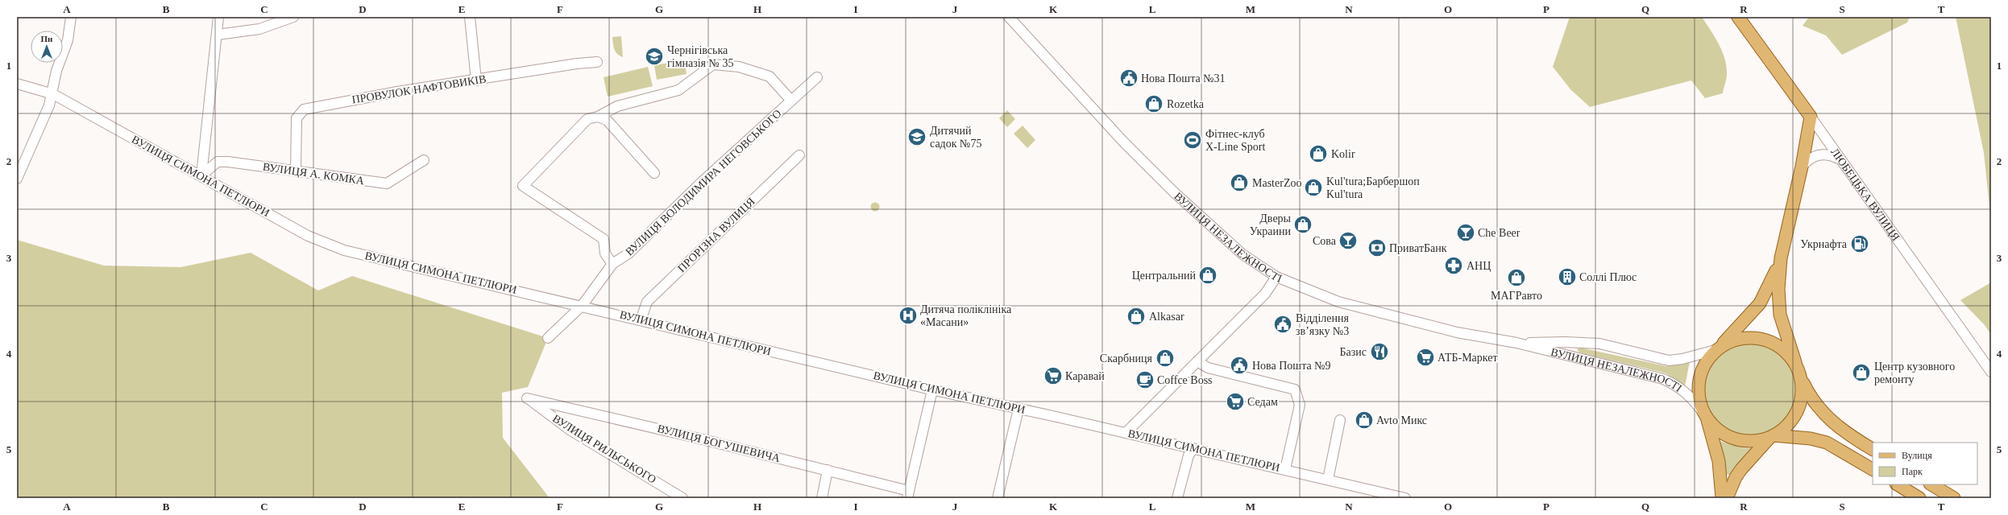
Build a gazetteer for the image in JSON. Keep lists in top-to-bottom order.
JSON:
{
  "streets": {
    "main road": ["ЛЮБЕЦЬКА ВУЛИЦЯ", "ВУЛИЦЯ НЕЗАЛЕЖНОСТІ"],
    "street": [
      "ПРОВУЛОК НАФТОВИКІВ",
      "ВУЛИЦЯ А. КОМКА",
      "ВУЛИЦЯ СИМОНА ПЕТЛЮРИ",
      "ВУЛИЦЯ ВОЛОДИМИРА НЕГОВСЬКОГО",
      "ПРОРІЗНА ВУЛИЦЯ",
      "ВУЛИЦЯ БОГУШЕВИЧА",
      "ВУЛИЦЯ РИЛЬСЬКОГО"
    ]
  },
  "crossings": [
    ["ПРОВУЛОК НАФТОВИКІВ", "ВУЛИЦЯ А. КОМКА"],
    ["ВУЛИЦЯ А. КОМКА", "ВУЛИЦЯ СИМОНА ПЕТЛЮРИ"],
    ["ВУЛИЦЯ СИМОНА ПЕТЛЮРИ", "ВУЛИЦЯ ВОЛОДИМИРА НЕГОВСЬКОГО"],
    ["ВУЛИЦЯ СИМОНА ПЕТЛЮРИ", "ПРОРІЗНА ВУЛИЦЯ"],
    ["ВУЛИЦЯ БОГУШЕВИЧА", "ВУЛИЦЯ РИЛЬСЬКОГО"]
  ],
  "places": {
    "school or university": ["Чернігівська гімназія № 35", "Дитячий садок №75"],
    "public building": ["Нова Пошта №31", "Відділення зв’язку №3", "Нова Пошта №9"],
    "shop": [
      "Rozetka",
      "Kolir",
      "MasterZoo",
      "Kul'tura;Барбершоп Kul'tura",
      "Дверы Украини",
      "Центральний",
      "МАГРавто",
      "Alkasar",
      "Скарбниця",
      "Центр кузовного ремонту",
      "Avto Микс"
    ],
    "sports": ["Фітнес-клуб X-Line Sport"],
    "bar": ["Che Beer", "Сова"],
    "fuel station": ["Укрнафта"],
    "bank": ["ПриватБанк"],
    "pharmacy": ["АНЦ"],
    "building": ["Соллі Плюс"],
    "hospital": ["Дитяча поліклініка «Масани»"],
    "restaurant": ["Базис"],
    "supermarket": ["АТБ-Маркет", "Каравай", "Седам"],
    "cafe": ["Coffce Boss"]
  },
  "legend": ["Вулиця", "Парк"],
  "north": "top",
  "grid": {
    "columns": [
      "A",
      "B",
      "C",
      "D",
      "E",
      "F",
      "G",
      "H",
      "I",
      "J",
      "K",
      "L",
      "M",
      "N",
      "O",
      "P",
      "Q",
      "R",
      "S",
      "T"
    ],
    "rows": [
      "1",
      "2",
      "3",
      "4",
      "5"
    ]
  }
}
